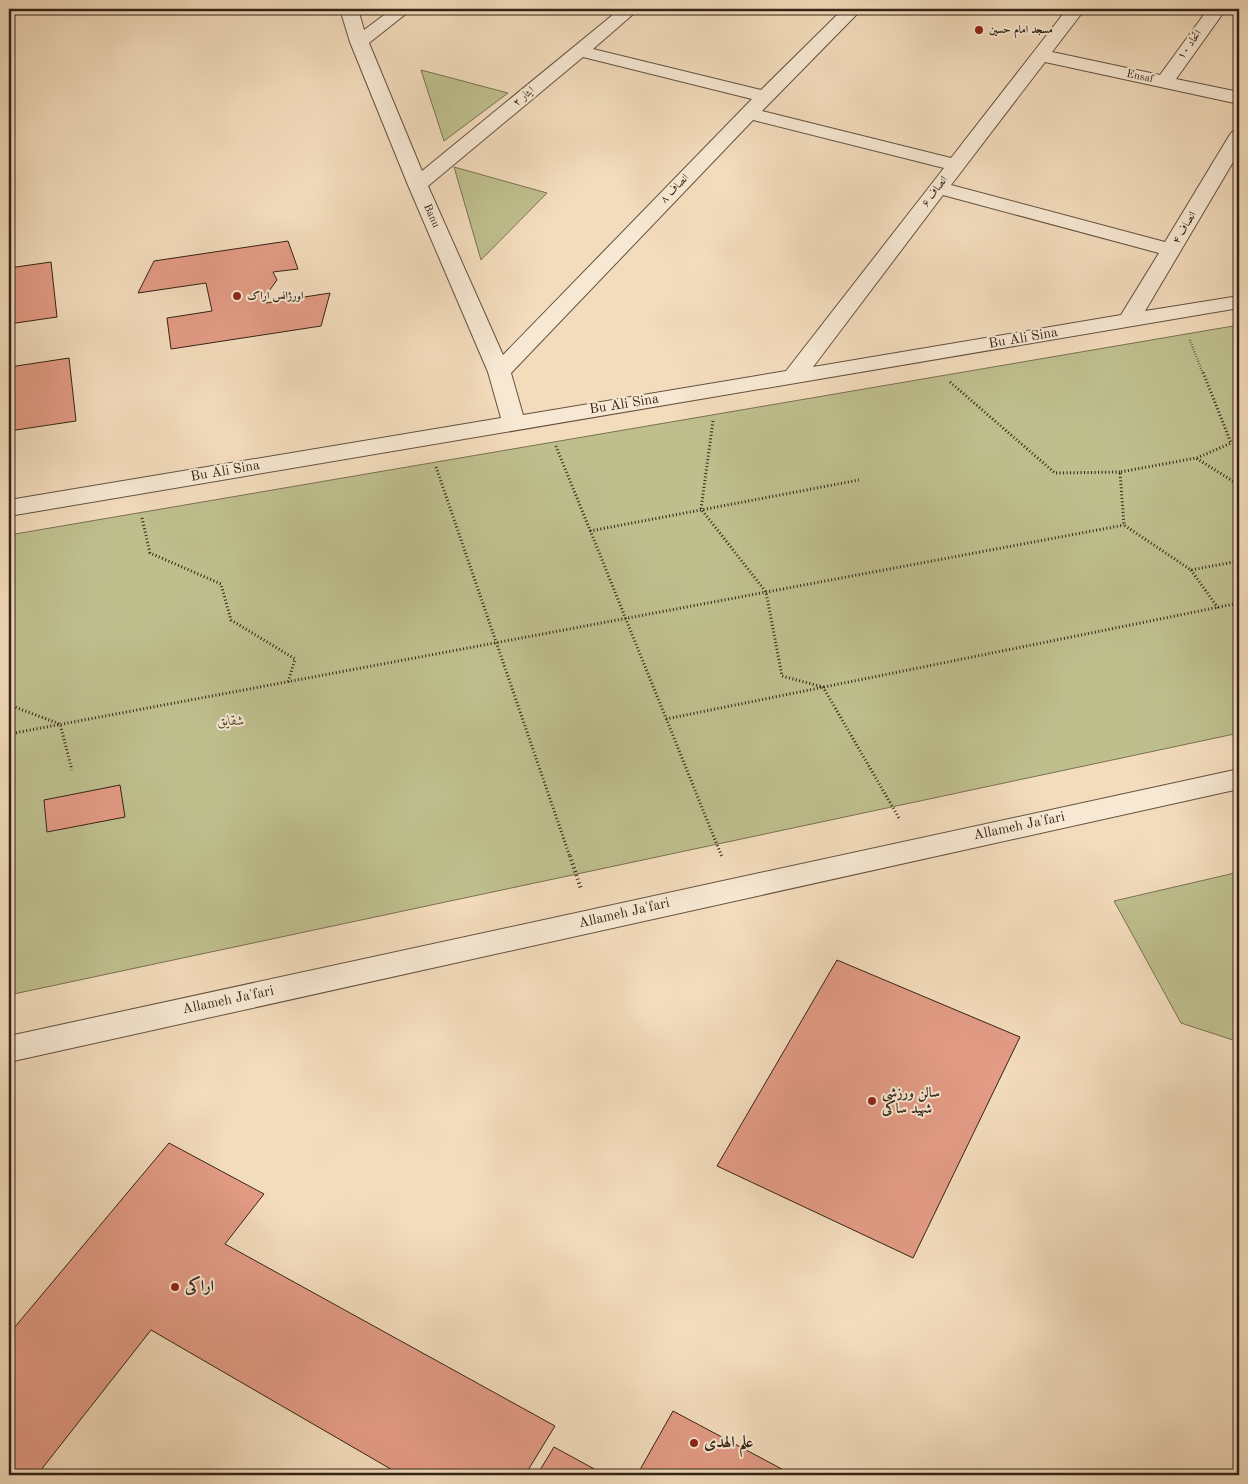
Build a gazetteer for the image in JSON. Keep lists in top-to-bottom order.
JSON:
{
  "streets": {
    "street": [
      "اتحاد ۱۰",
      "Ensaf",
      "ایثار ۲",
      "انصاف ۸",
      "انصاف ۶",
      "Banu",
      "انصاف ۴",
      "Bu Ali Sina",
      "Allameh Ja'fari"
    ]
  },
  "crossings": [
    ["اتحاد ۱۰", "Ensaf"],
    ["Ensaf", "انصاف ۶"],
    ["ایثار ۲", "Banu"],
    ["انصاف ۸", "Banu"],
    ["انصاف ۶", "Bu Ali Sina"],
    ["Banu", "Bu Ali Sina"],
    ["انصاف ۴", "Bu Ali Sina"]
  ],
  "parks": ["شقایق"],
  "places": [
    "مسجد امام حسین",
    "اورژانس اراک",
    "سالن ورزشی شهید ساکی",
    "اراکی",
    "علم الهدی"
  ]
}
